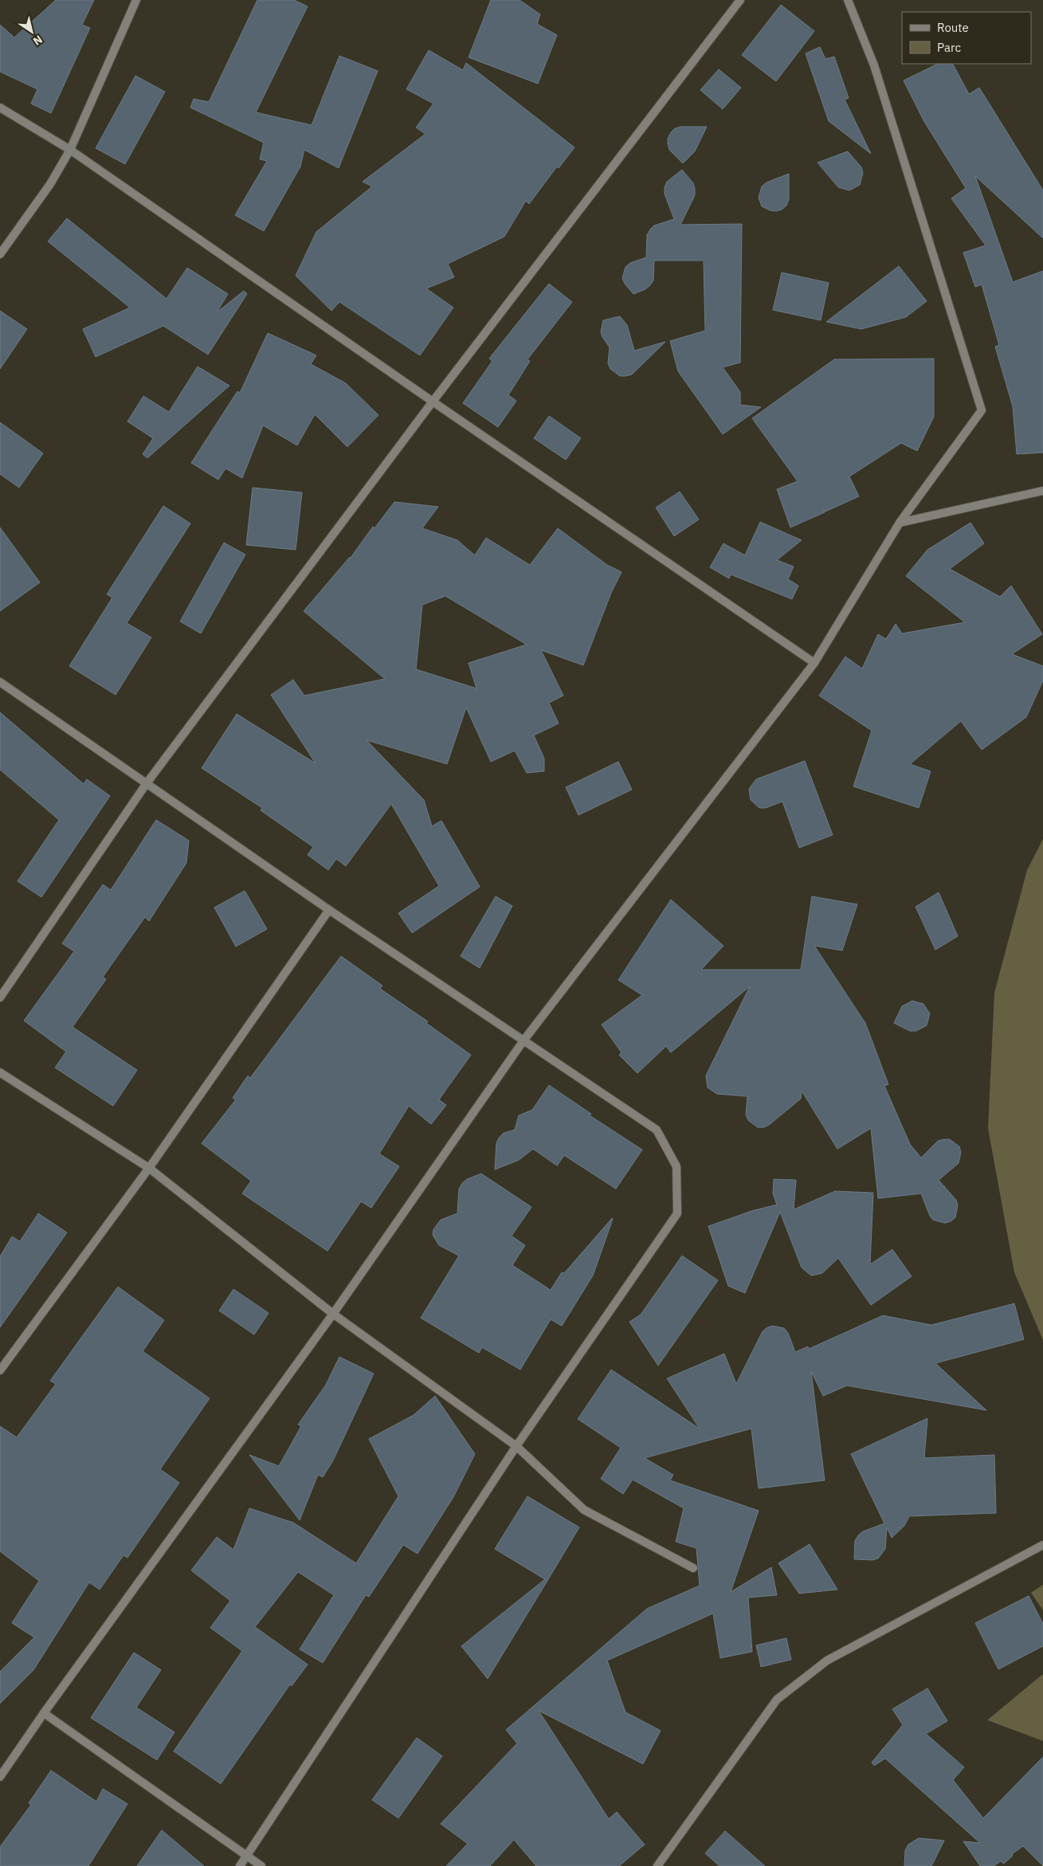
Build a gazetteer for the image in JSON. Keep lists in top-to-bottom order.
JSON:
{
  "legend": ["Route", "Parc"],
  "north": "bottom right"
}
